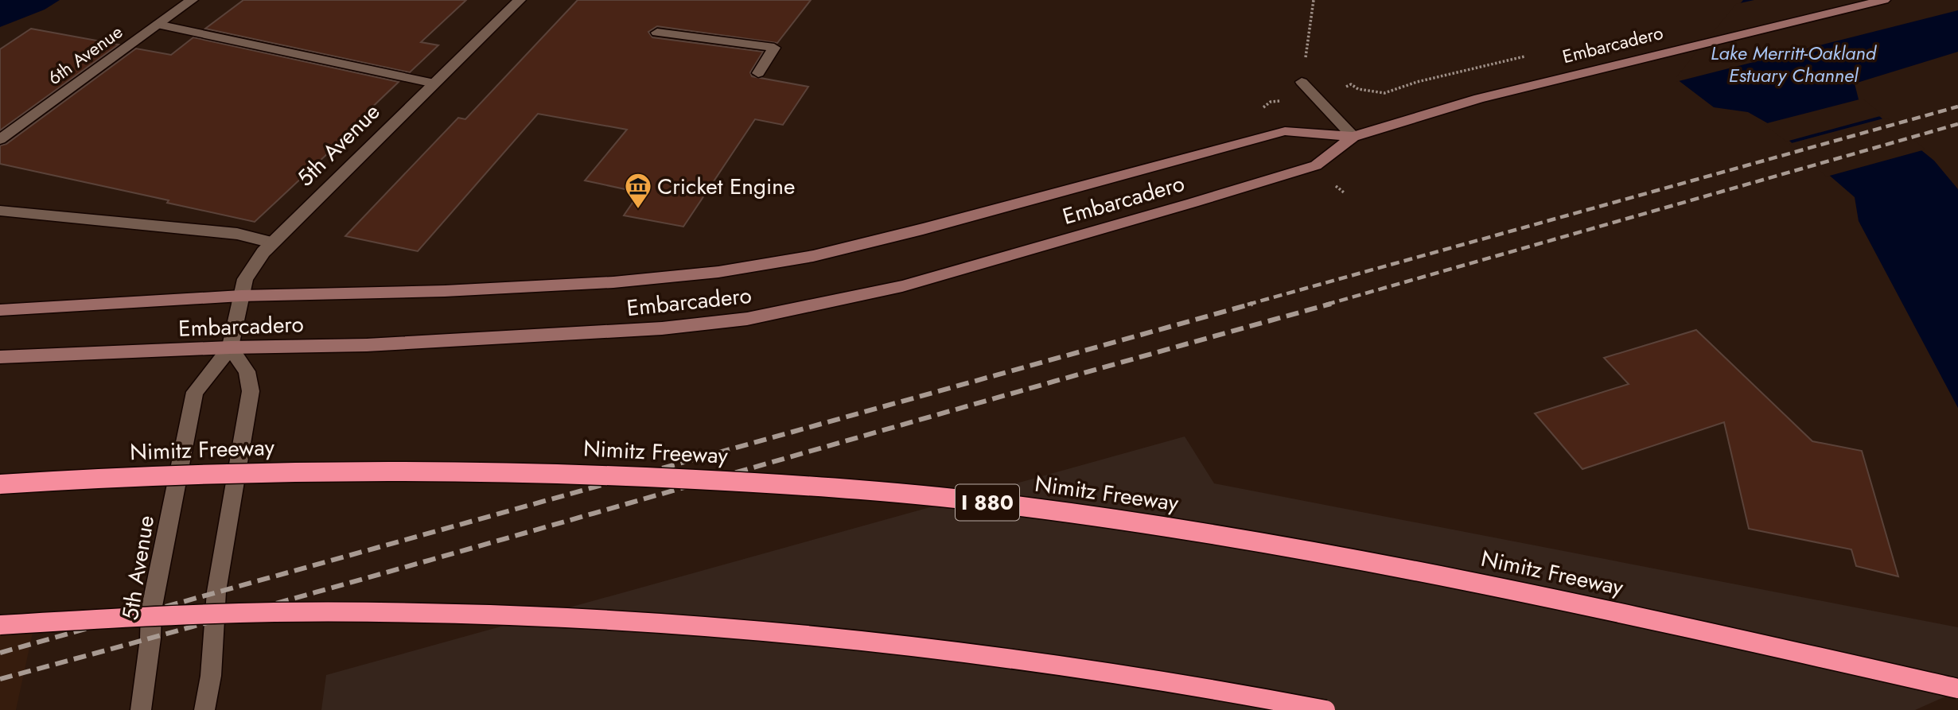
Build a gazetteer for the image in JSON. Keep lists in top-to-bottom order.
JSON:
{
  "streets": {
    "highway": ["Nimitz Freeway", "I 880"],
    "main road": ["Embarcadero"],
    "street": ["6th Avenue", "5th Avenue"]
  },
  "crossings": [
    ["Embarcadero", "5th Avenue"]
  ],
  "water": ["Lake Merritt-Oakland Estuary Channel"],
  "places": {
    "museum": ["Cricket Engine"]
  }
}
